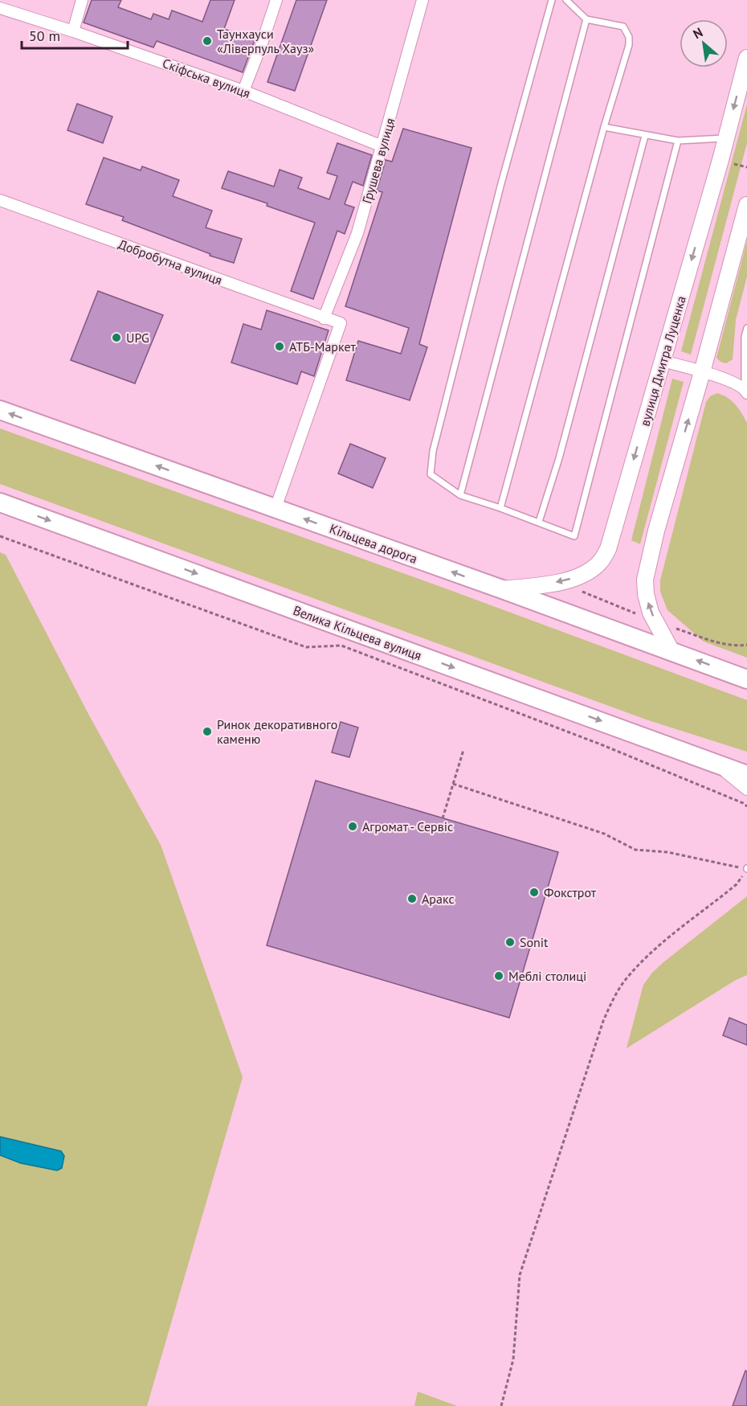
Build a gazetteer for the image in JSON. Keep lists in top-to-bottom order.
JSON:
{
  "streets": {
    "highway": ["Кільцева дорога", "Велика Кільцева вулиця"],
    "main road": ["вулиця Дмитра Луценка"],
    "street": ["Скіфська вулиця", "Грушева вулиця", "Добробутна вулиця"]
  },
  "crossings": [
    ["Скіфська вулиця", "Грушева вулиця"],
    ["Грушева вулиця", "Добробутна вулиця"],
    ["Добробутна вулиця", "Кільцева дорога"],
    ["вулиця Дмитра Луценка", "Кільцева дорога"]
  ],
  "one_way": ["Кільцева дорога", "Велика Кільцева вулиця"],
  "places": [
    "Таунхауси «Ліверпуль Хауз»",
    "UPG",
    "АТБ-Маркет",
    "Ринок декоративного каменю",
    "Агромат - Сервіс",
    "Фокстрот",
    "Аракс",
    "Sonit",
    "Меблі столиці"
  ],
  "scale_bar": "50 m",
  "north": "top left"
}
